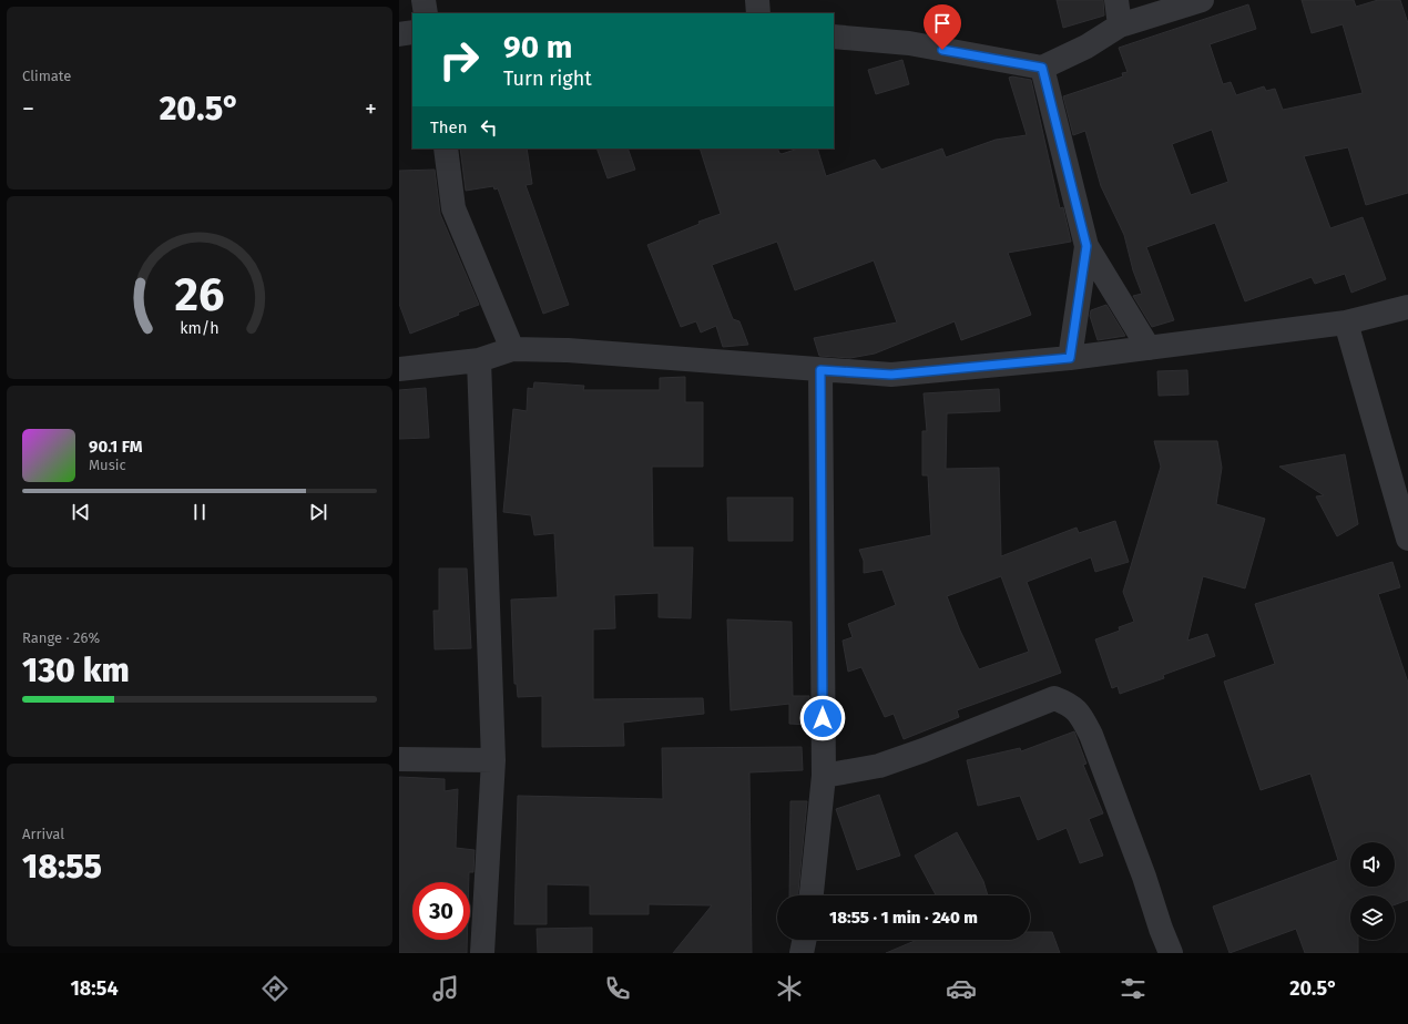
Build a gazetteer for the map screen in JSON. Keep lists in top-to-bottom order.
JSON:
{
  "page": {
    "tile": [
      "Climate",
      ["Range · 26%", "130 km"],
      ["Arrival", "18:55"]
    ],
    "turn": ["90 m", "Turn right"],
    "heat": ["−", "20.5°", "+"],
    "then": "Then",
    "song": ["90.1 FM", "Music"],
    "limit": "30",
    "trip": "18:55 · 1 min · 240 m",
    "tabs": ["18:54", "20.5°"],
    "gauge": ["26", "km/h"]
  }
}
